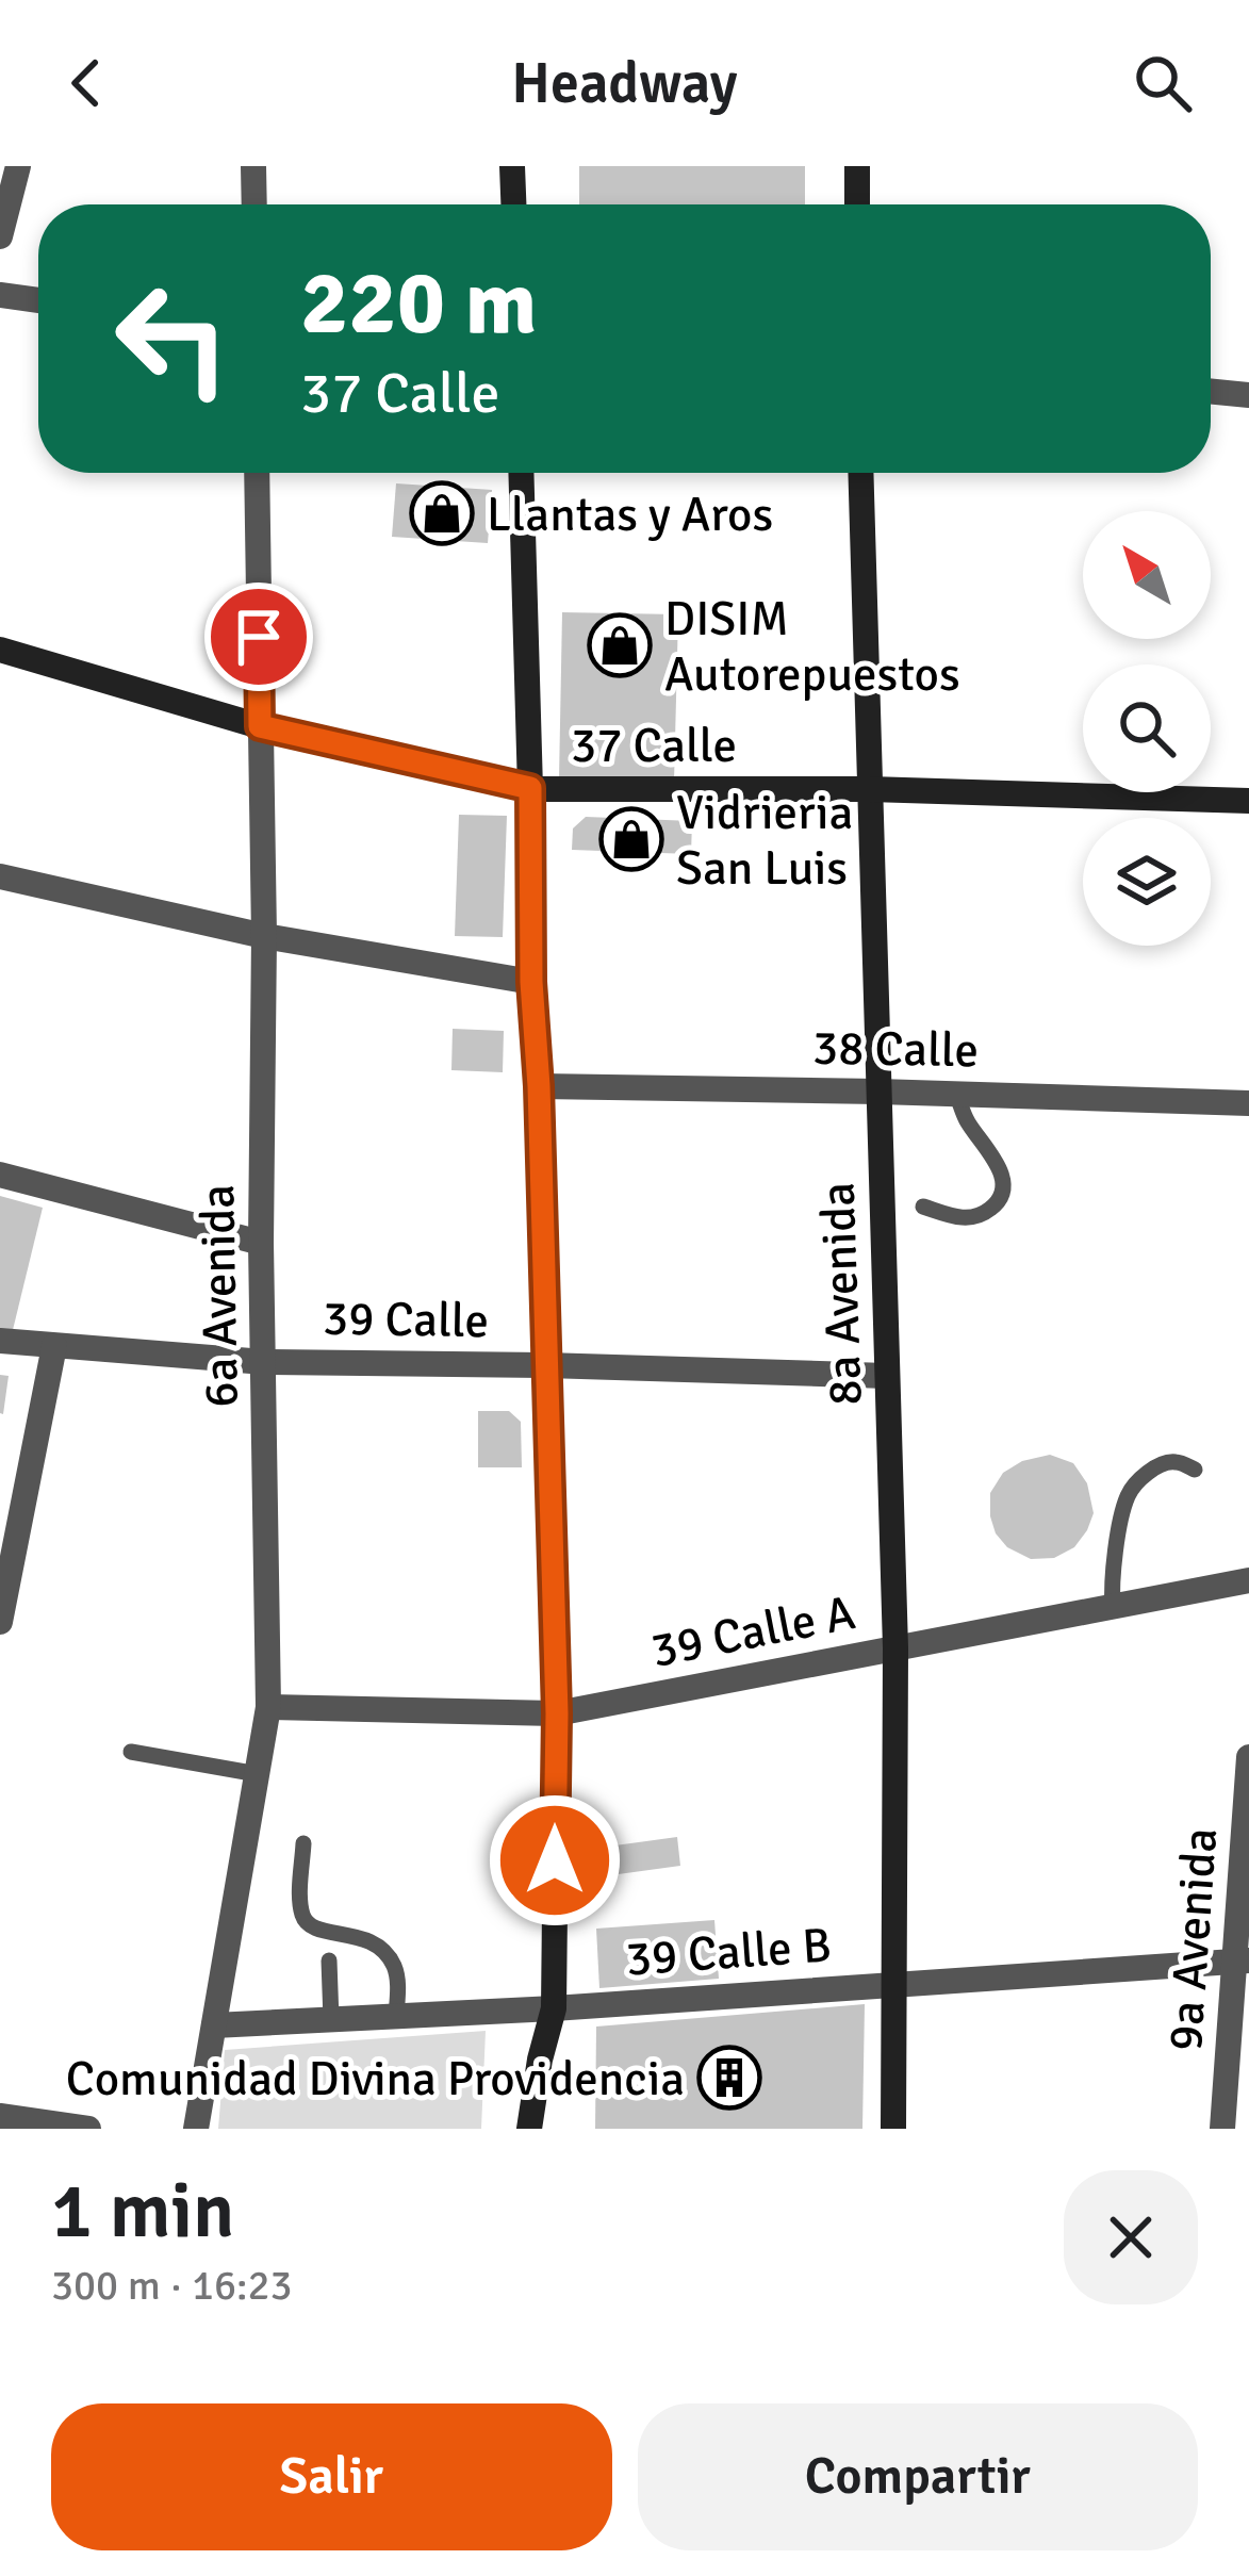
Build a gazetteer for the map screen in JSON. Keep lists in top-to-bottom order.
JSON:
{
  "streets": {
    "main road": ["37 Calle", "8a Avenida"],
    "street": [
      "38 Calle",
      "6a Avenida",
      "39 Calle",
      "39 Calle A",
      "9a Avenida",
      "39 Calle B"
    ]
  },
  "crossings": [
    ["37 Calle", "8a Avenida"],
    ["37 Calle", "6a Avenida"],
    ["38 Calle", "8a Avenida"],
    ["8a Avenida", "39 Calle"],
    ["8a Avenida", "39 Calle A"],
    ["8a Avenida", "39 Calle B"],
    ["6a Avenida", "39 Calle"],
    ["6a Avenida", "39 Calle A"],
    ["6a Avenida", "39 Calle B"],
    ["9a Avenida", "39 Calle B"]
  ],
  "places": {
    "shop": ["Llantas y Aros", "DISIM Autorepuestos", "Vidrieria San Luis"],
    "building": ["Comunidad Divina Providencia"]
  },
  "north": "top left",
  "page": {
    "header": "Headway",
    "turn": ["220 m", "37 Calle"],
    "heading": ["1 min", "300 m · 16:23"],
    "buttons": ["Salir", "Compartir"]
  }
}
